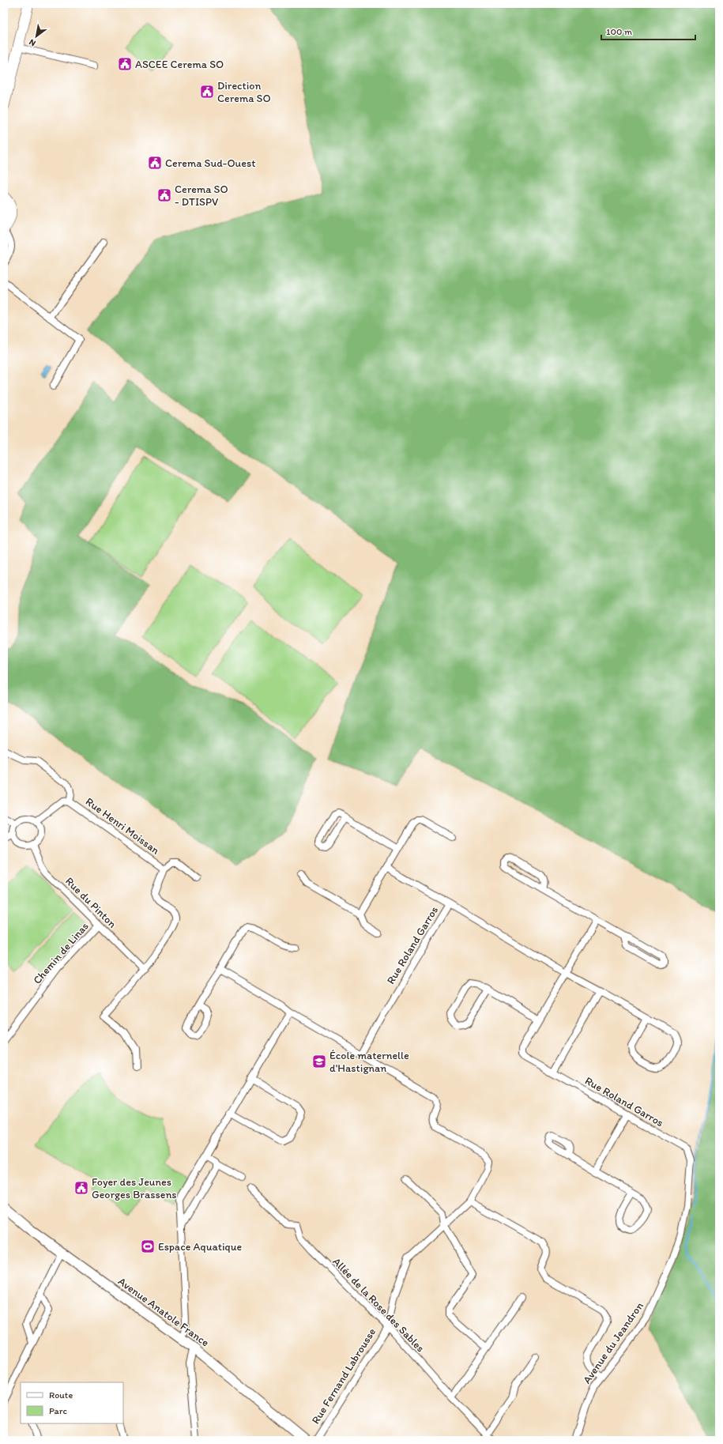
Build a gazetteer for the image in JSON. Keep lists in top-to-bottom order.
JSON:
{
  "streets": {
    "street": [
      "Rue Henri Moissan",
      "Rue du Pinton",
      "Rue Roland Garros",
      "Chemin de Linas",
      "Allée de la Rose des Sables",
      "Avenue Anatole France",
      "Avenue du Jeandron",
      "Rue Fernand Labrousse"
    ]
  },
  "crossings": [
    ["Rue Henri Moissan", "Rue du Pinton"],
    ["Rue du Pinton", "Chemin de Linas"],
    ["Rue Roland Garros", "Avenue du Jeandron"],
    ["Allée de la Rose des Sables", "Rue Fernand Labrousse"]
  ],
  "places": {
    "public building": [
      "ASCEE Cerema SO",
      "Direction Cerema SO",
      "Cerema Sud-Ouest",
      "Cerema SO - DTISPV",
      "Foyer des Jeunes Georges Brassens"
    ],
    "school or university": ["École maternelle d'Hastignan"],
    "sports": ["Espace Aquatique"]
  },
  "legend": ["Route", "Parc"],
  "scale_bar": "100 m",
  "north": "bottom left"
}
